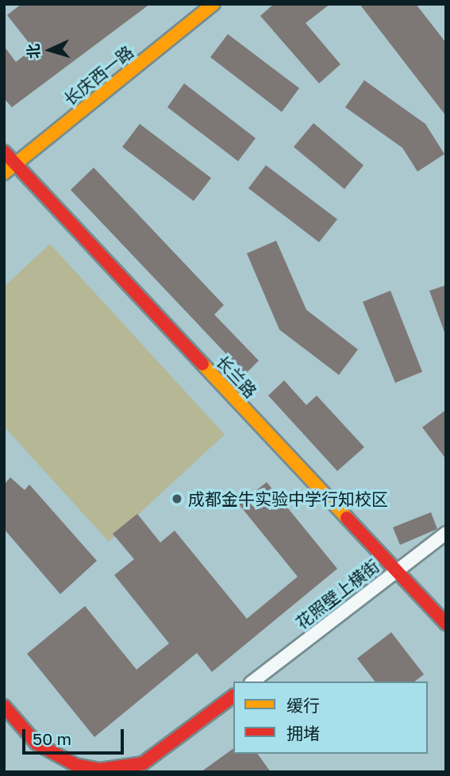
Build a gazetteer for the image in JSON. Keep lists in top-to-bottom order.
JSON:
{
  "streets": {
    "street": ["长庆西一路", "长兰路", "花照壁上横街"]
  },
  "crossings": [
    ["长庆西一路", "长兰路"],
    ["长兰路", "花照壁上横街"]
  ],
  "places": ["成都金牛实验中学行知校区"],
  "legend": ["缓行", "拥堵"],
  "scale_bar": "50 m",
  "north": "left"
}
